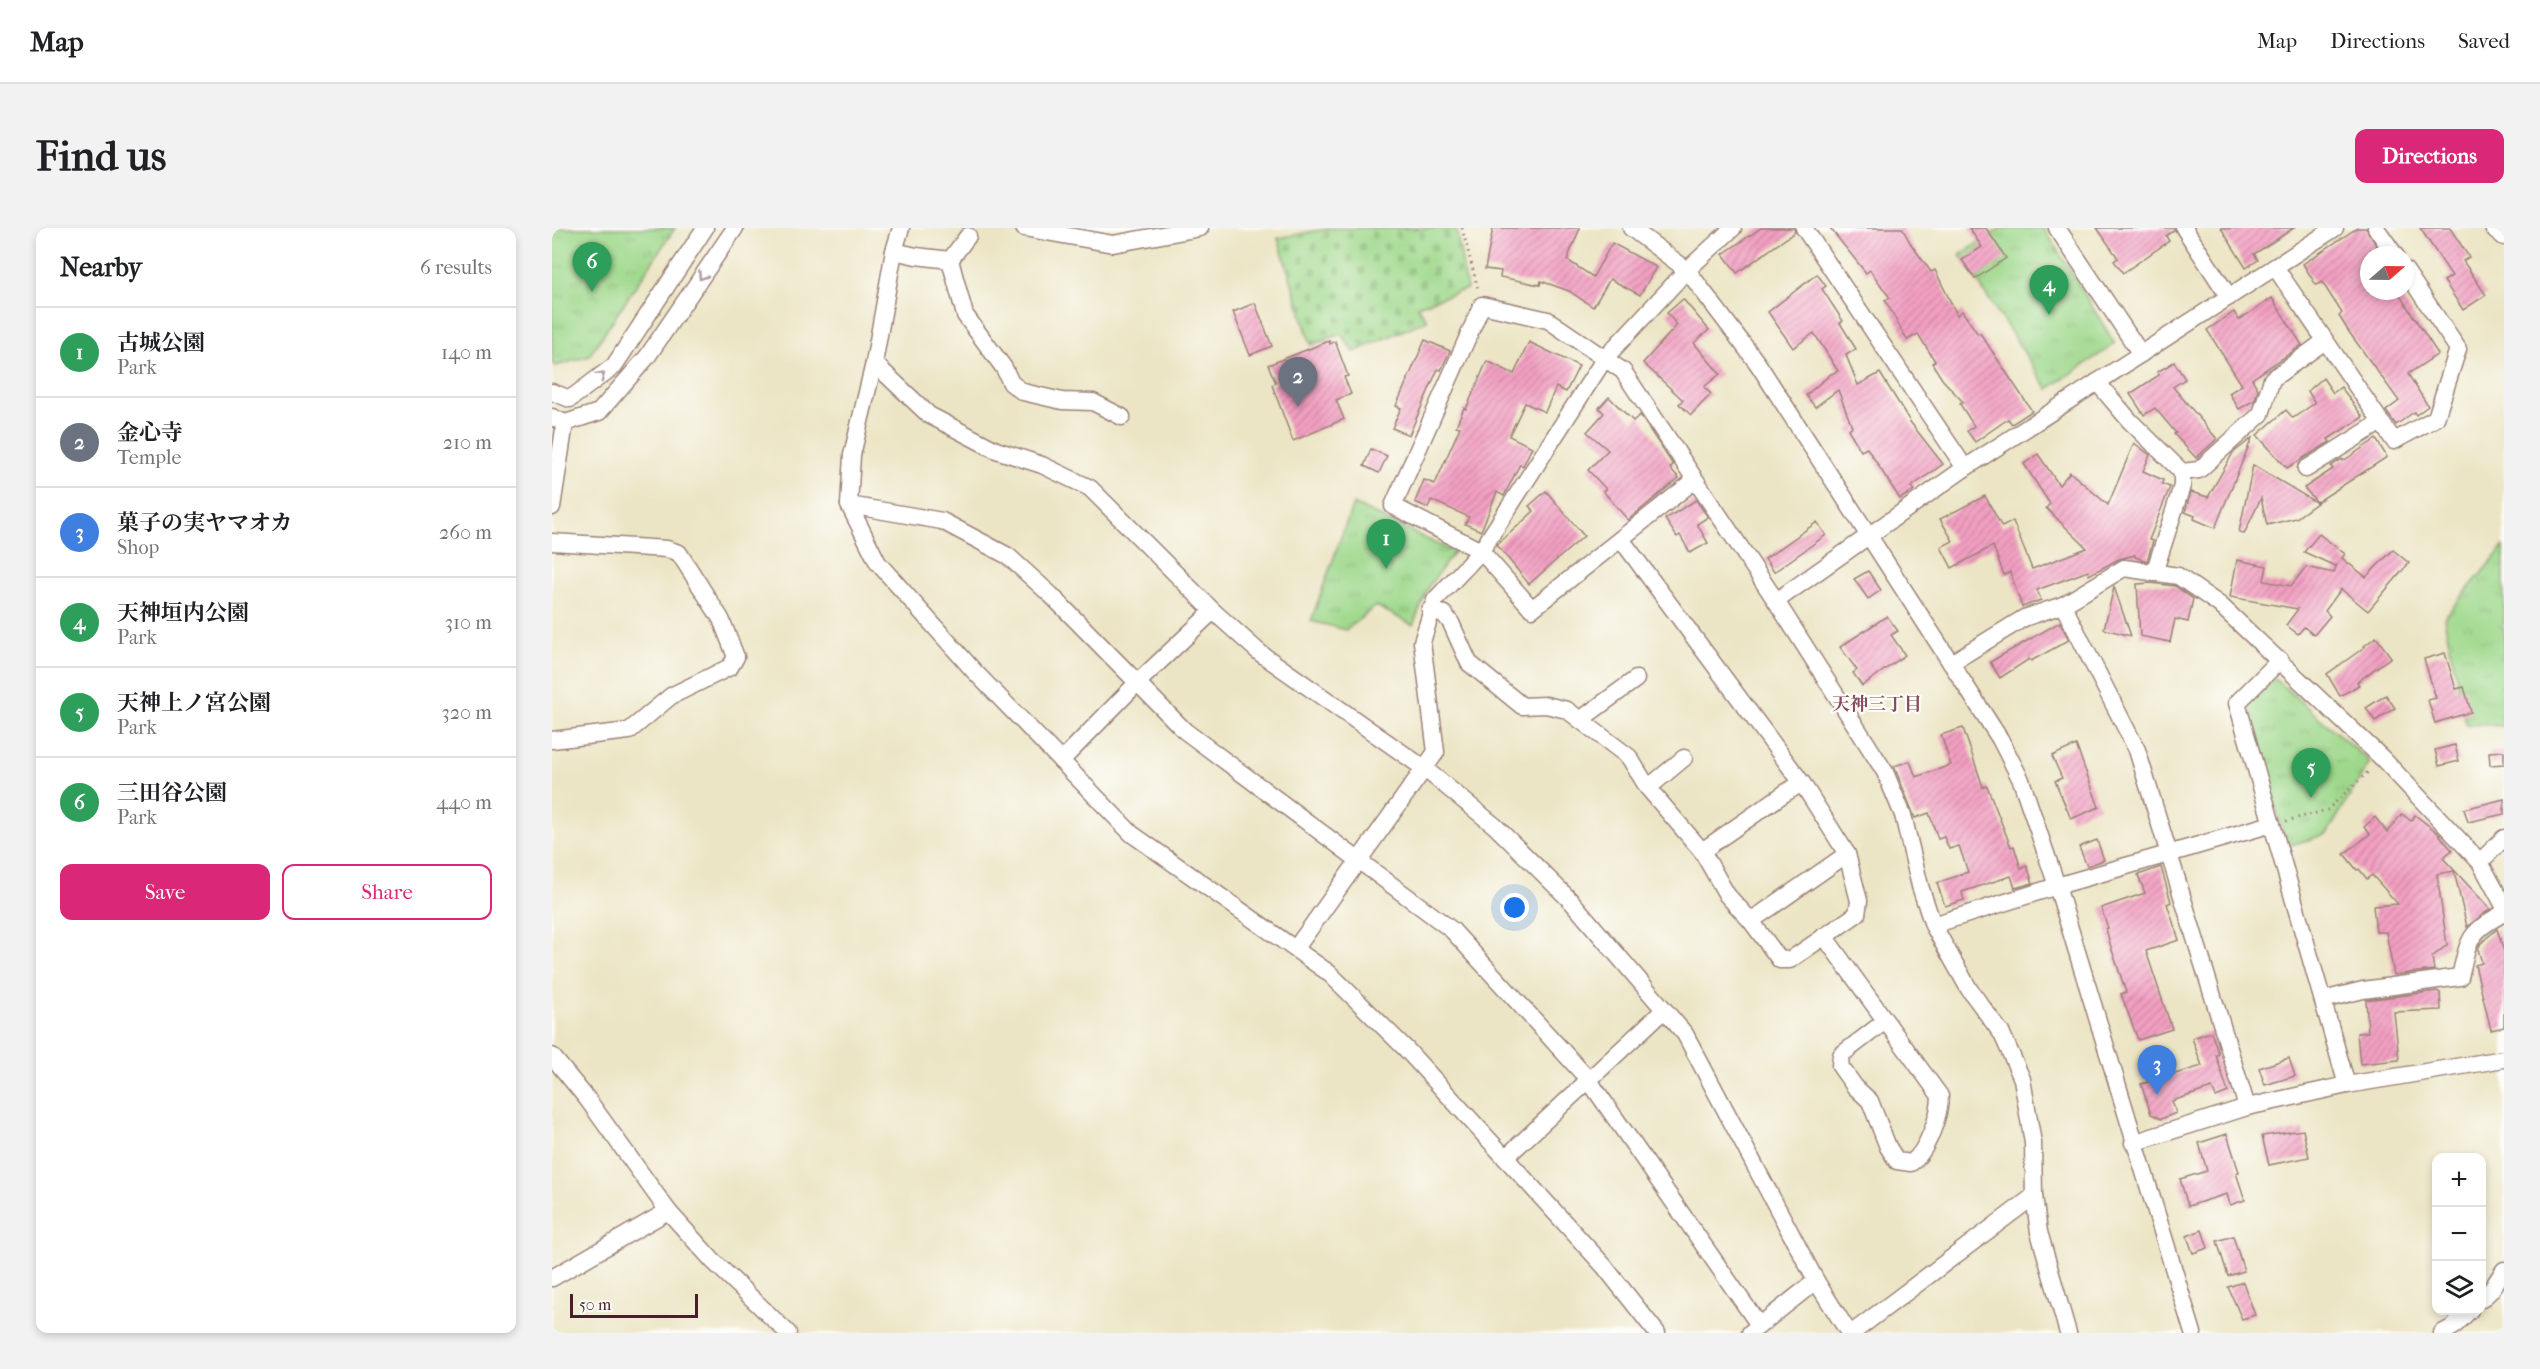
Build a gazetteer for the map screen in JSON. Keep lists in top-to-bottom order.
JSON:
{
  "districts": ["天神三丁目"],
  "scale_bar": "50 m",
  "north": "right",
  "page": {
    "header": "Map",
    "nav": ["Map", "Directions", "Saved"],
    "buttons": [
      "Directions",
      ["Save", "Share"]
    ],
    "title": "Find us",
    "heading": ["Nearby", "6 results"],
    "pins": [
      "6",
      "4",
      "2",
      "1",
      "5",
      "3"
    ],
    "list": [
      {
        "mark": "1",
        "name": "古城公園",
        "note": "Park",
        "value": "140 m"
      },
      {
        "mark": "2",
        "name": "金心寺",
        "note": "Temple",
        "value": "210 m"
      },
      {
        "mark": "3",
        "name": "菓子の実ヤマオカ",
        "note": "Shop",
        "value": "260 m"
      },
      {
        "mark": "4",
        "name": "天神垣内公園",
        "note": "Park",
        "value": "310 m"
      },
      {
        "mark": "5",
        "name": "天神上ノ宮公園",
        "note": "Park",
        "value": "320 m"
      },
      {
        "mark": "6",
        "name": "三田谷公園",
        "note": "Park",
        "value": "440 m"
      }
    ],
    "map_buttons": ["+", "−"],
    "scale": "50 m"
  }
}
